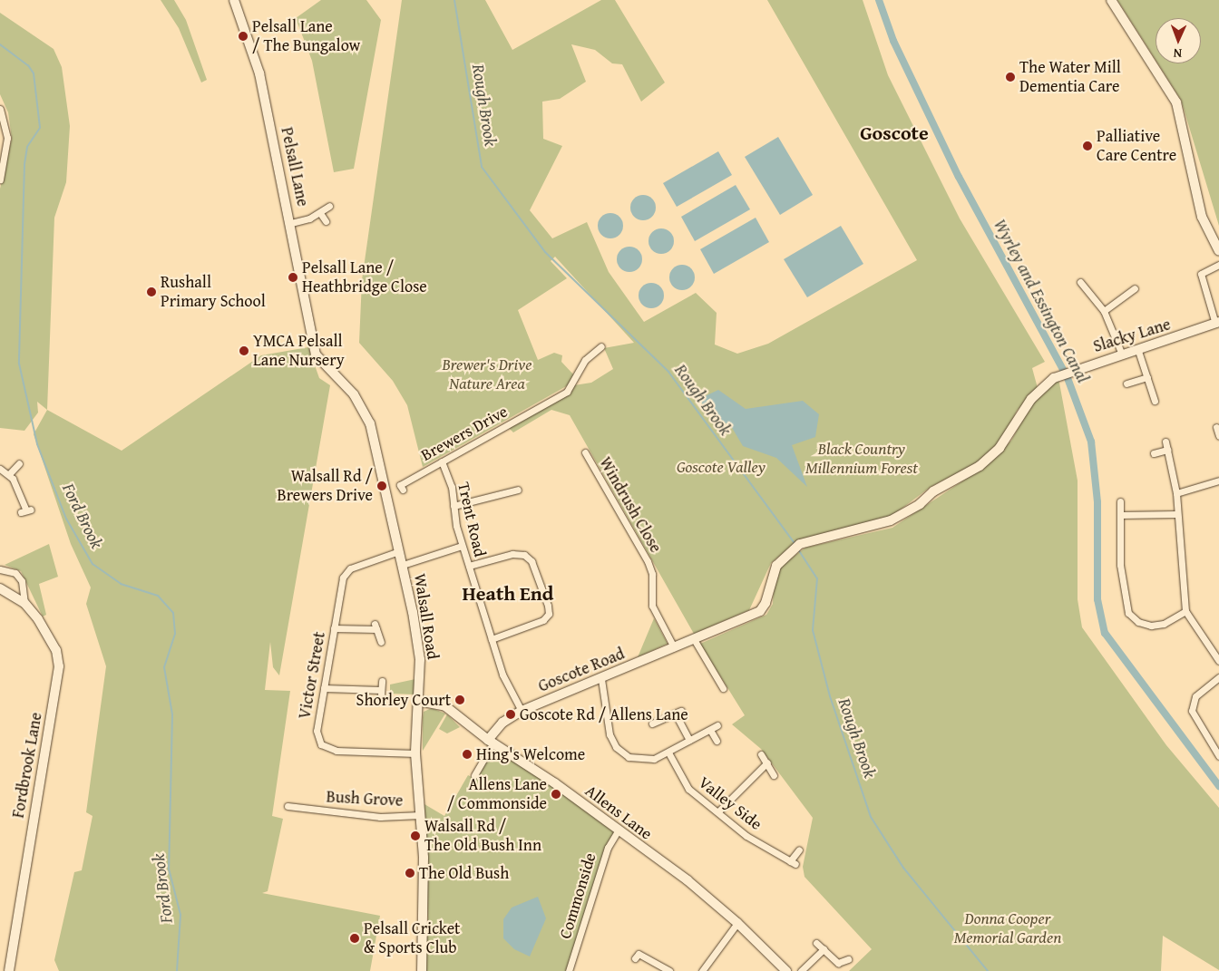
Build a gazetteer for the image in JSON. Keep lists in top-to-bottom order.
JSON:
{
  "streets": {
    "street": [
      "Pelsall Lane",
      "Slacky Lane",
      "Brewers Drive",
      "Windrush Close",
      "Trent Road",
      "Walsall Road",
      "Goscote Road",
      "Victor Street",
      "Fordbrook Lane",
      "Bush Grove",
      "Valley Side",
      "Allens Lane",
      "Commonside"
    ]
  },
  "crossings": [
    ["Pelsall Lane", "Walsall Road"],
    ["Slacky Lane", "Goscote Road"],
    ["Brewers Drive", "Trent Road"],
    ["Windrush Close", "Goscote Road"],
    ["Trent Road", "Goscote Road"],
    ["Walsall Road", "Victor Street"],
    ["Walsall Road", "Bush Grove"],
    ["Walsall Road", "Allens Lane"],
    ["Goscote Road", "Allens Lane"],
    ["Allens Lane", "Commonside"]
  ],
  "districts": ["Goscote", "Heath End"],
  "water": ["Rough Brook", "Wyrley and Essington Canal", "Ford Brook"],
  "parks": [
    "Brewer's Drive Nature Area",
    "Black Country Millennium Forest",
    "Goscote Valley",
    "Donna Cooper Memorial Garden"
  ],
  "places": [
    "Pelsall Lane / The Bungalow",
    "The Water Mill Dementia Care",
    "Palliative Care Centre",
    "Pelsall Lane / Heathbridge Close",
    "Rushall Primary School",
    "YMCA Pelsall Lane Nursery",
    "Walsall Rd / Brewers Drive",
    "Shorley Court",
    "Goscote Rd / Allens Lane",
    "Hing's Welcome",
    "Allens Lane / Commonside",
    "Walsall Rd / The Old Bush Inn",
    "The Old Bush",
    "Pelsall Cricket & Sports Club"
  ],
  "north": "bottom"
}
